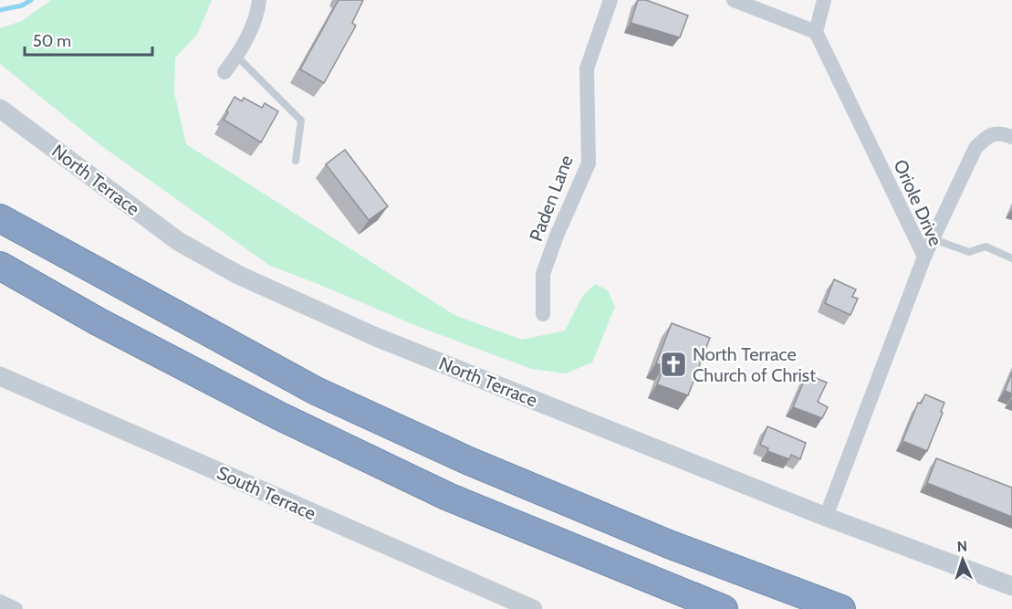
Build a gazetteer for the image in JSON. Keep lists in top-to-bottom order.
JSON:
{
  "streets": {
    "street": [
      "North Terrace",
      "Paden Lane",
      "Oriole Drive",
      "South Terrace"
    ]
  },
  "crossings": [
    ["North Terrace", "Oriole Drive"]
  ],
  "places": {
    "church": ["North Terrace Church of Christ"]
  },
  "scale_bar": "50 m",
  "north": "top"
}
